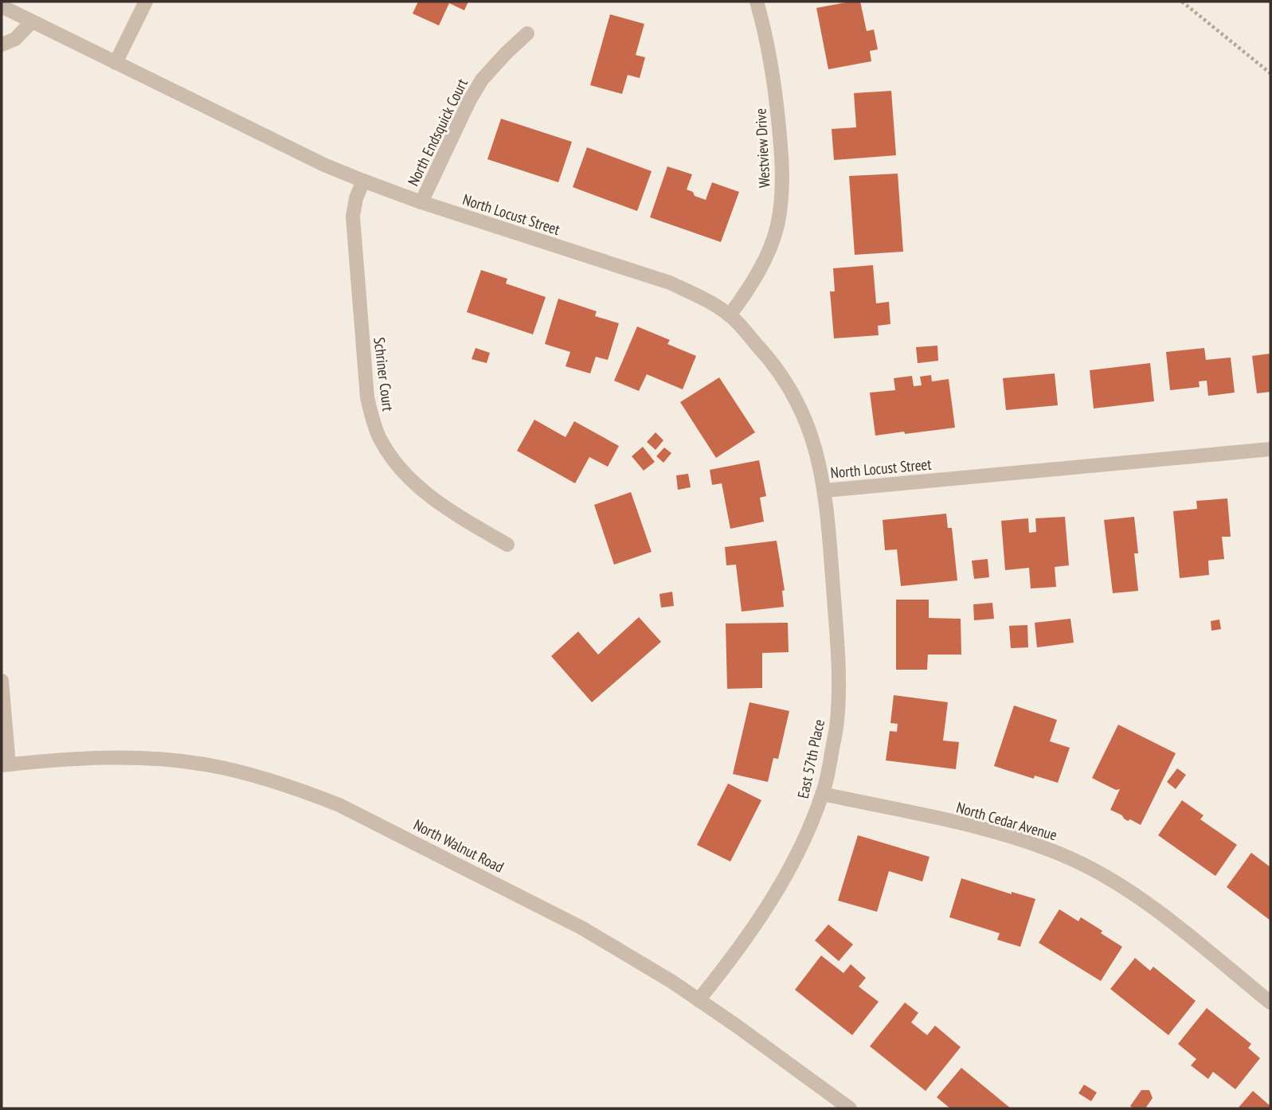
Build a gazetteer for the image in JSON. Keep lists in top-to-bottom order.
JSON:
{
  "streets": {
    "street": [
      "North Endsquick Court",
      "Westview Drive",
      "North Locust Street",
      "Schriner Court",
      "East 57th Place",
      "North Cedar Avenue",
      "North Walnut Road"
    ]
  },
  "crossings": [
    ["North Endsquick Court", "North Locust Street"],
    ["North Endsquick Court", "Schriner Court"],
    ["Westview Drive", "North Locust Street"],
    ["North Locust Street", "East 57th Place"],
    ["East 57th Place", "North Cedar Avenue"],
    ["East 57th Place", "North Walnut Road"]
  ]
}
